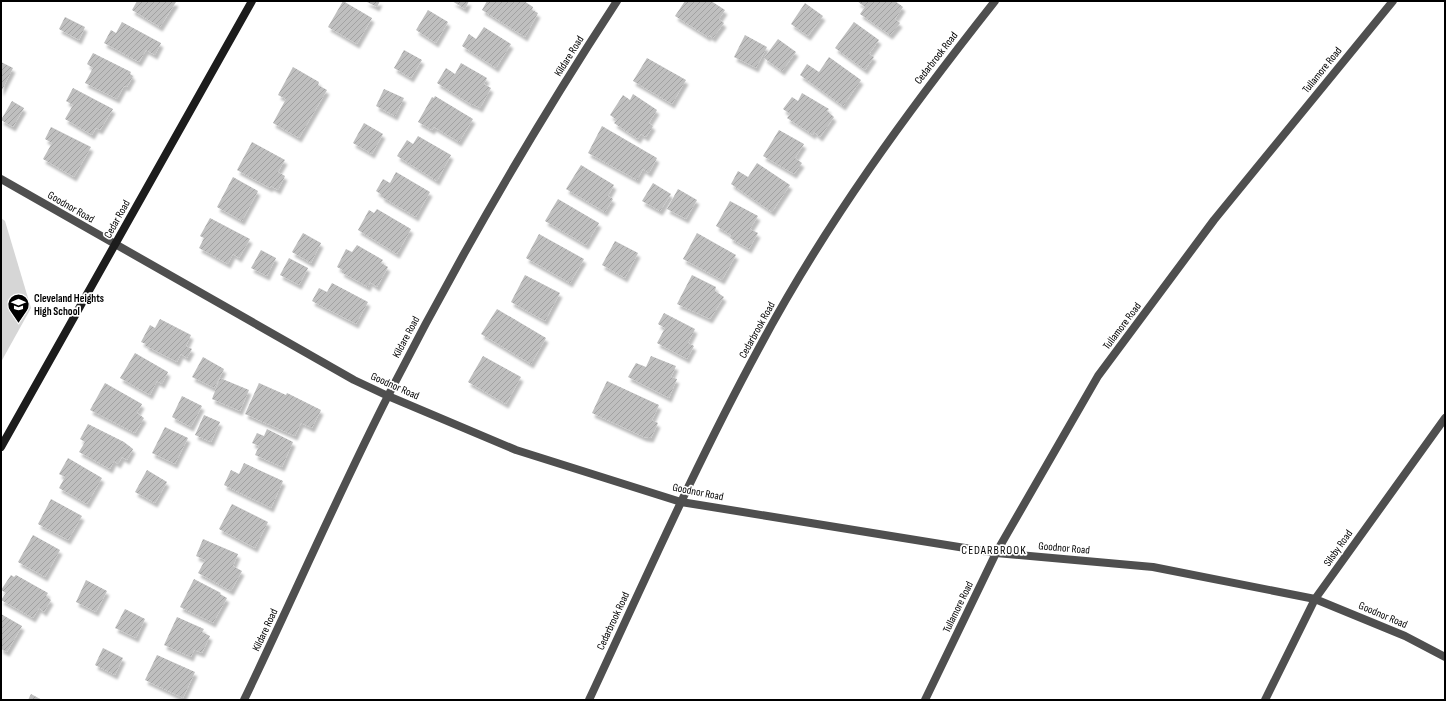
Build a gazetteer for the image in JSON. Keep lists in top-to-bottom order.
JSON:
{
  "streets": {
    "main road": ["Cedar Road"],
    "street": [
      "Kildare Road",
      "Cedarbrook Road",
      "Tullamore Road",
      "Goodnor Road",
      "Silsby Road"
    ]
  },
  "crossings": [
    ["Kildare Road", "Goodnor Road"],
    ["Cedarbrook Road", "Goodnor Road"],
    ["Tullamore Road", "Goodnor Road"],
    ["Goodnor Road", "Cedar Road"],
    ["Goodnor Road", "Silsby Road"]
  ],
  "districts": ["CEDARBROOK"],
  "places": {
    "school or university": ["Cleveland Heights High School"]
  }
}
